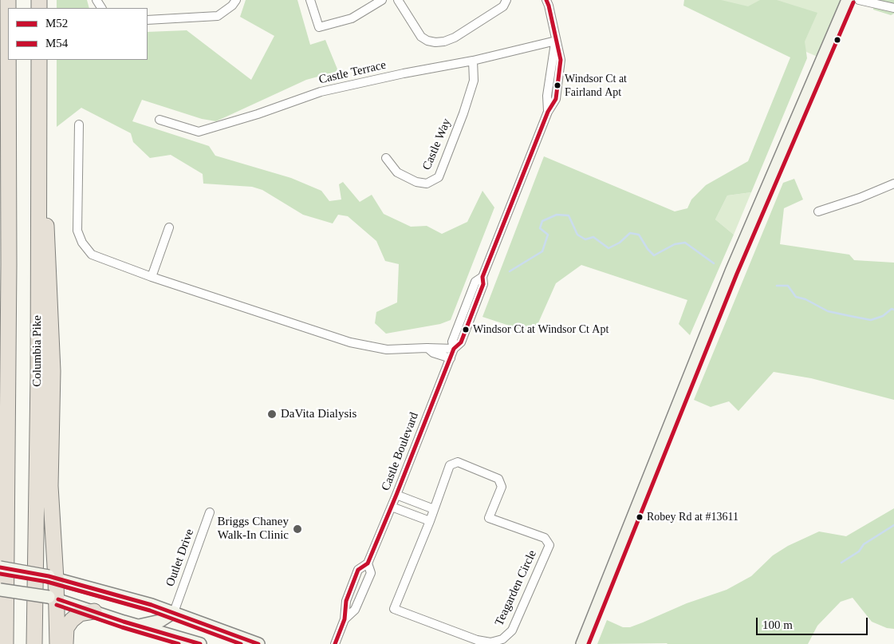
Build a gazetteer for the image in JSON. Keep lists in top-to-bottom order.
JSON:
{
  "streets": {
    "highway": ["Columbia Pike"],
    "street": [
      "Castle Terrace",
      "Castle Way",
      "Castle Boulevard",
      "Outlet Drive",
      "Teagarden Circle"
    ]
  },
  "crossings": [
    ["Castle Terrace", "Castle Way"],
    ["Castle Terrace", "Castle Boulevard"]
  ],
  "places": [
    "Windsor Ct at Fairland Apt",
    "Windsor Ct at Windsor Ct Apt",
    "DaVita Dialysis",
    "Robey Rd at #13611",
    "Briggs Chaney Walk-In Clinic"
  ],
  "lines": ["transit line M52", "transit line M54"],
  "legend": ["M52", "M54"],
  "scale_bar": "100 m"
}
